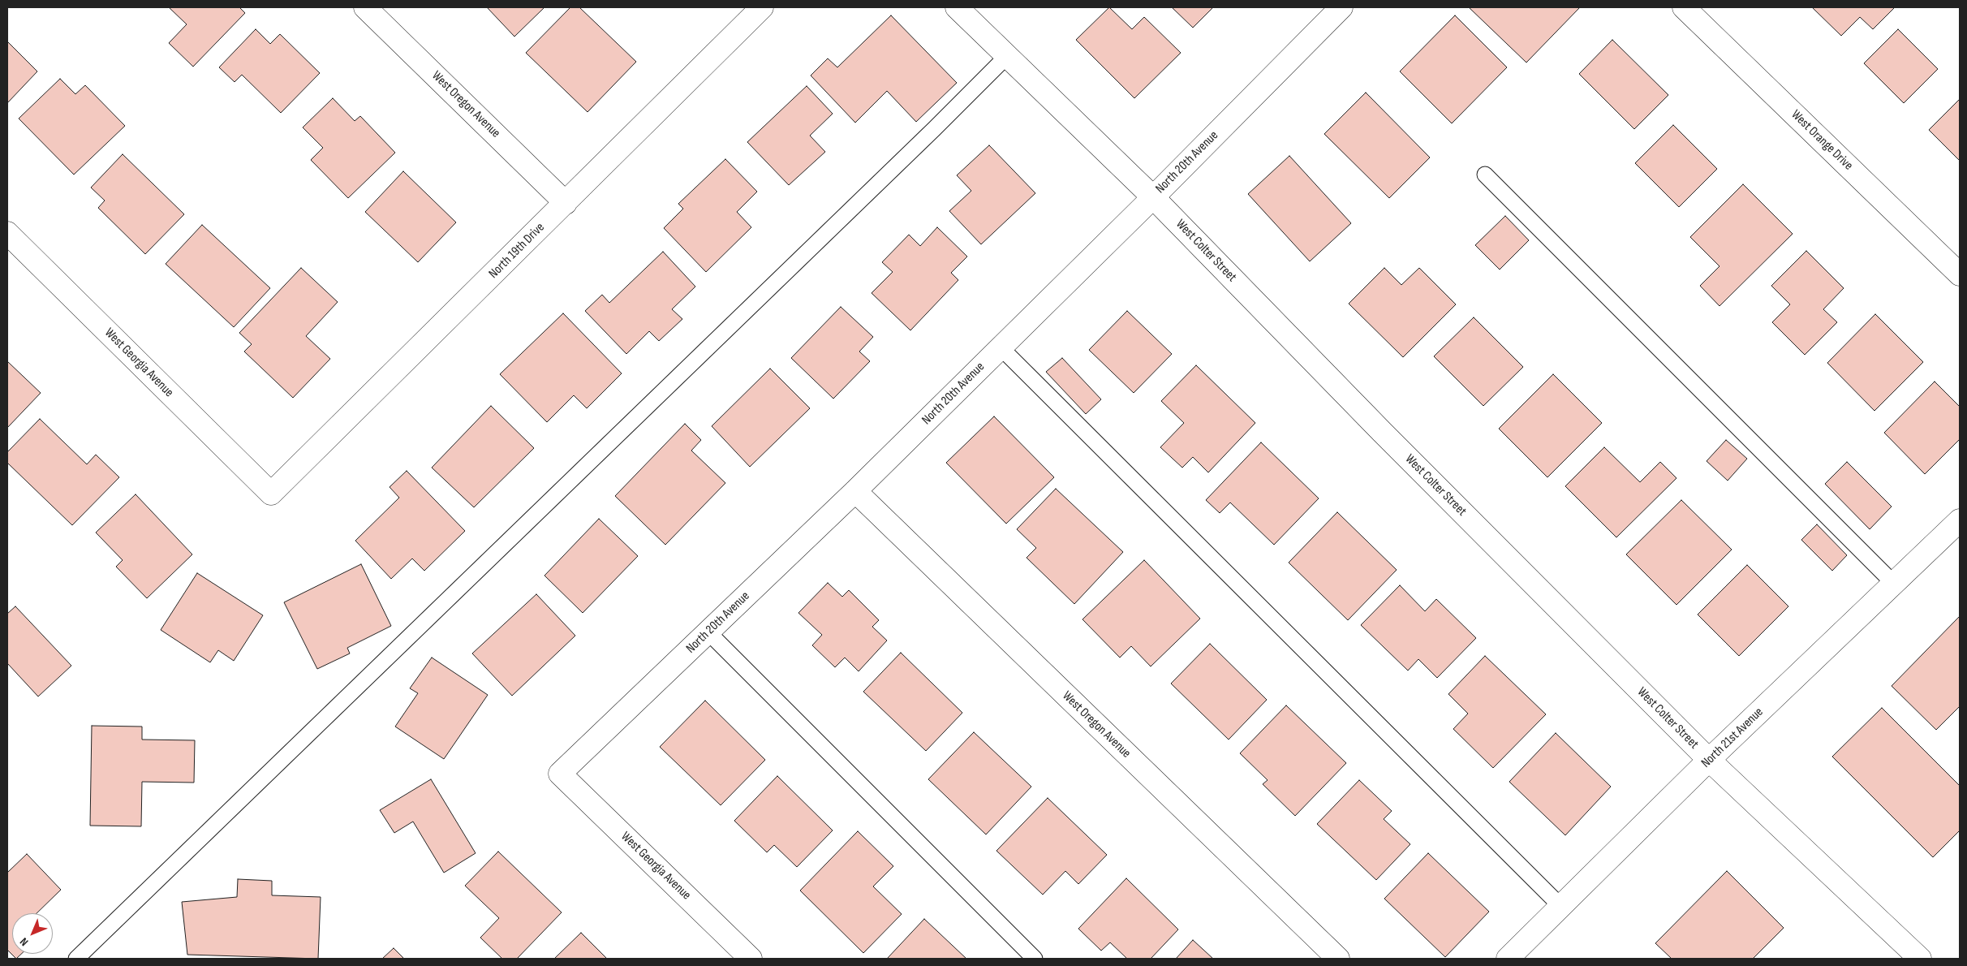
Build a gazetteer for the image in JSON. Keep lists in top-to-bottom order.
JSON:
{
  "streets": {
    "street": [
      "West Oregon Avenue",
      "West Orange Drive",
      "North 20th Avenue",
      "North 19th Drive",
      "West Colter Street",
      "West Georgia Avenue",
      "North 21st Avenue"
    ]
  },
  "crossings": [
    ["West Oregon Avenue", "North 20th Avenue"],
    ["West Oregon Avenue", "North 19th Drive"],
    ["North 20th Avenue", "West Colter Street"],
    ["North 20th Avenue", "West Georgia Avenue"],
    ["North 19th Drive", "West Georgia Avenue"],
    ["West Colter Street", "North 21st Avenue"]
  ],
  "north": "bottom left"
}
